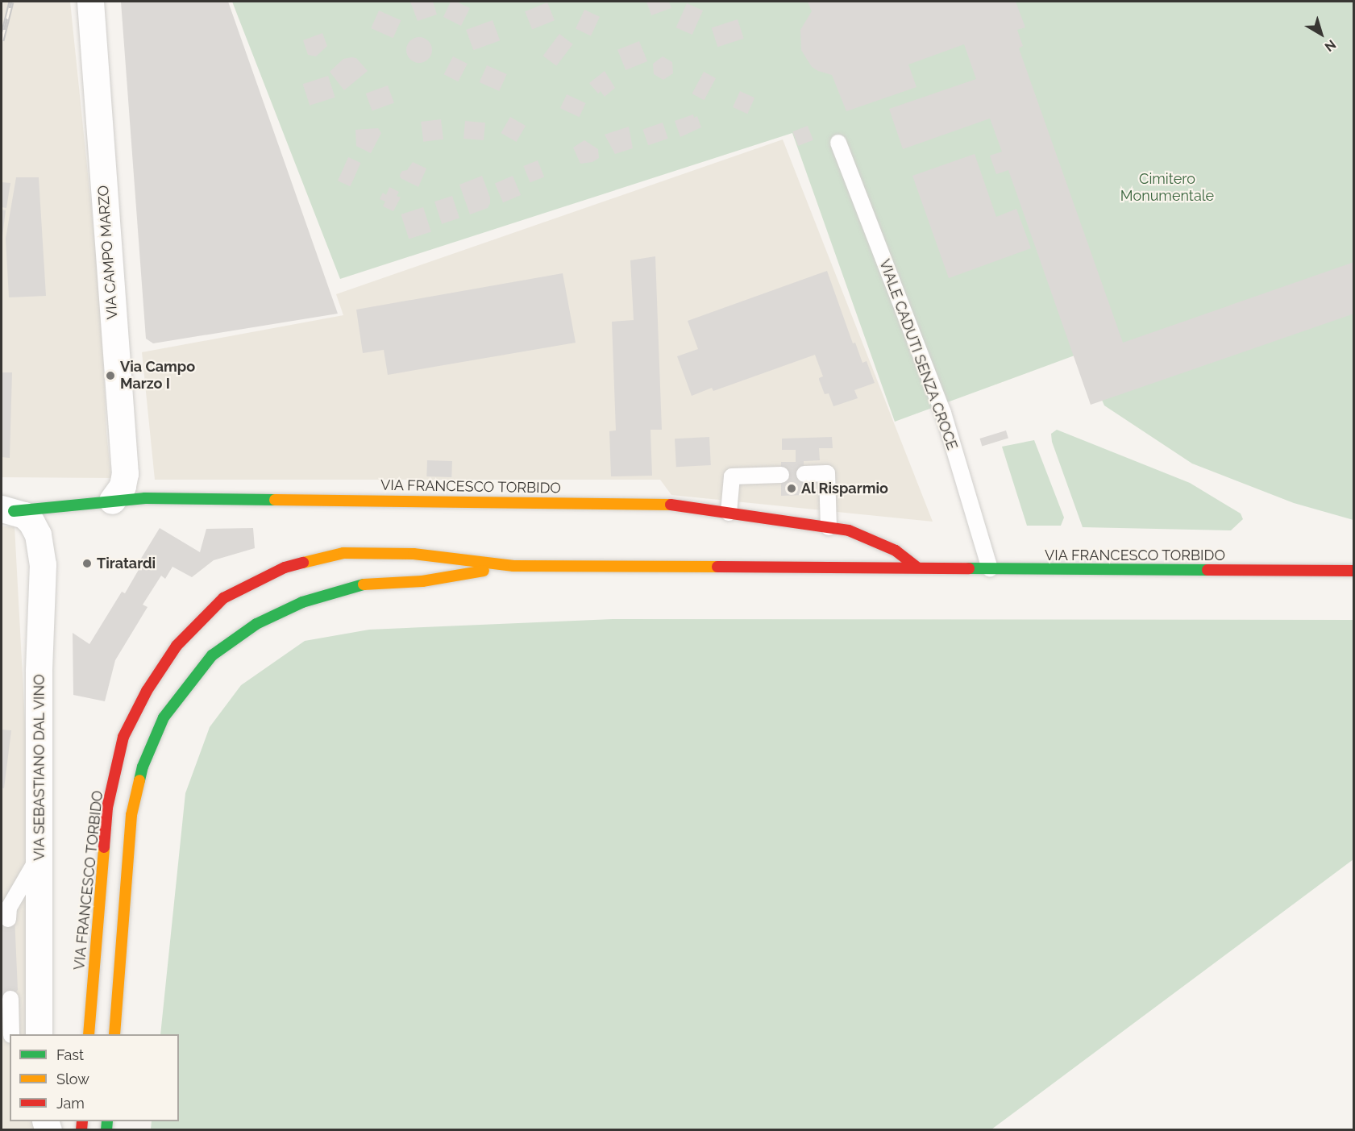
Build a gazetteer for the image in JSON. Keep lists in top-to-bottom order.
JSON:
{
  "streets": {
    "main road": ["VIA FRANCESCO TORBIDO"],
    "street": ["VIA CAMPO MARZO", "VIA SEBASTIANO DAL VINO"],
    "lane": ["VIALE CADUTI SENZA CROCE"]
  },
  "crossings": [
    ["VIA CAMPO MARZO", "VIA FRANCESCO TORBIDO"],
    ["VIALE CADUTI SENZA CROCE", "VIA FRANCESCO TORBIDO"],
    ["VIA FRANCESCO TORBIDO", "VIA SEBASTIANO DAL VINO"]
  ],
  "parks": ["Cimitero Monumentale"],
  "places": ["Via Campo Marzo I", "Al Risparmio", "Tiratardi"],
  "legend": ["Fast", "Slow", "Jam"],
  "north": "bottom right"
}
